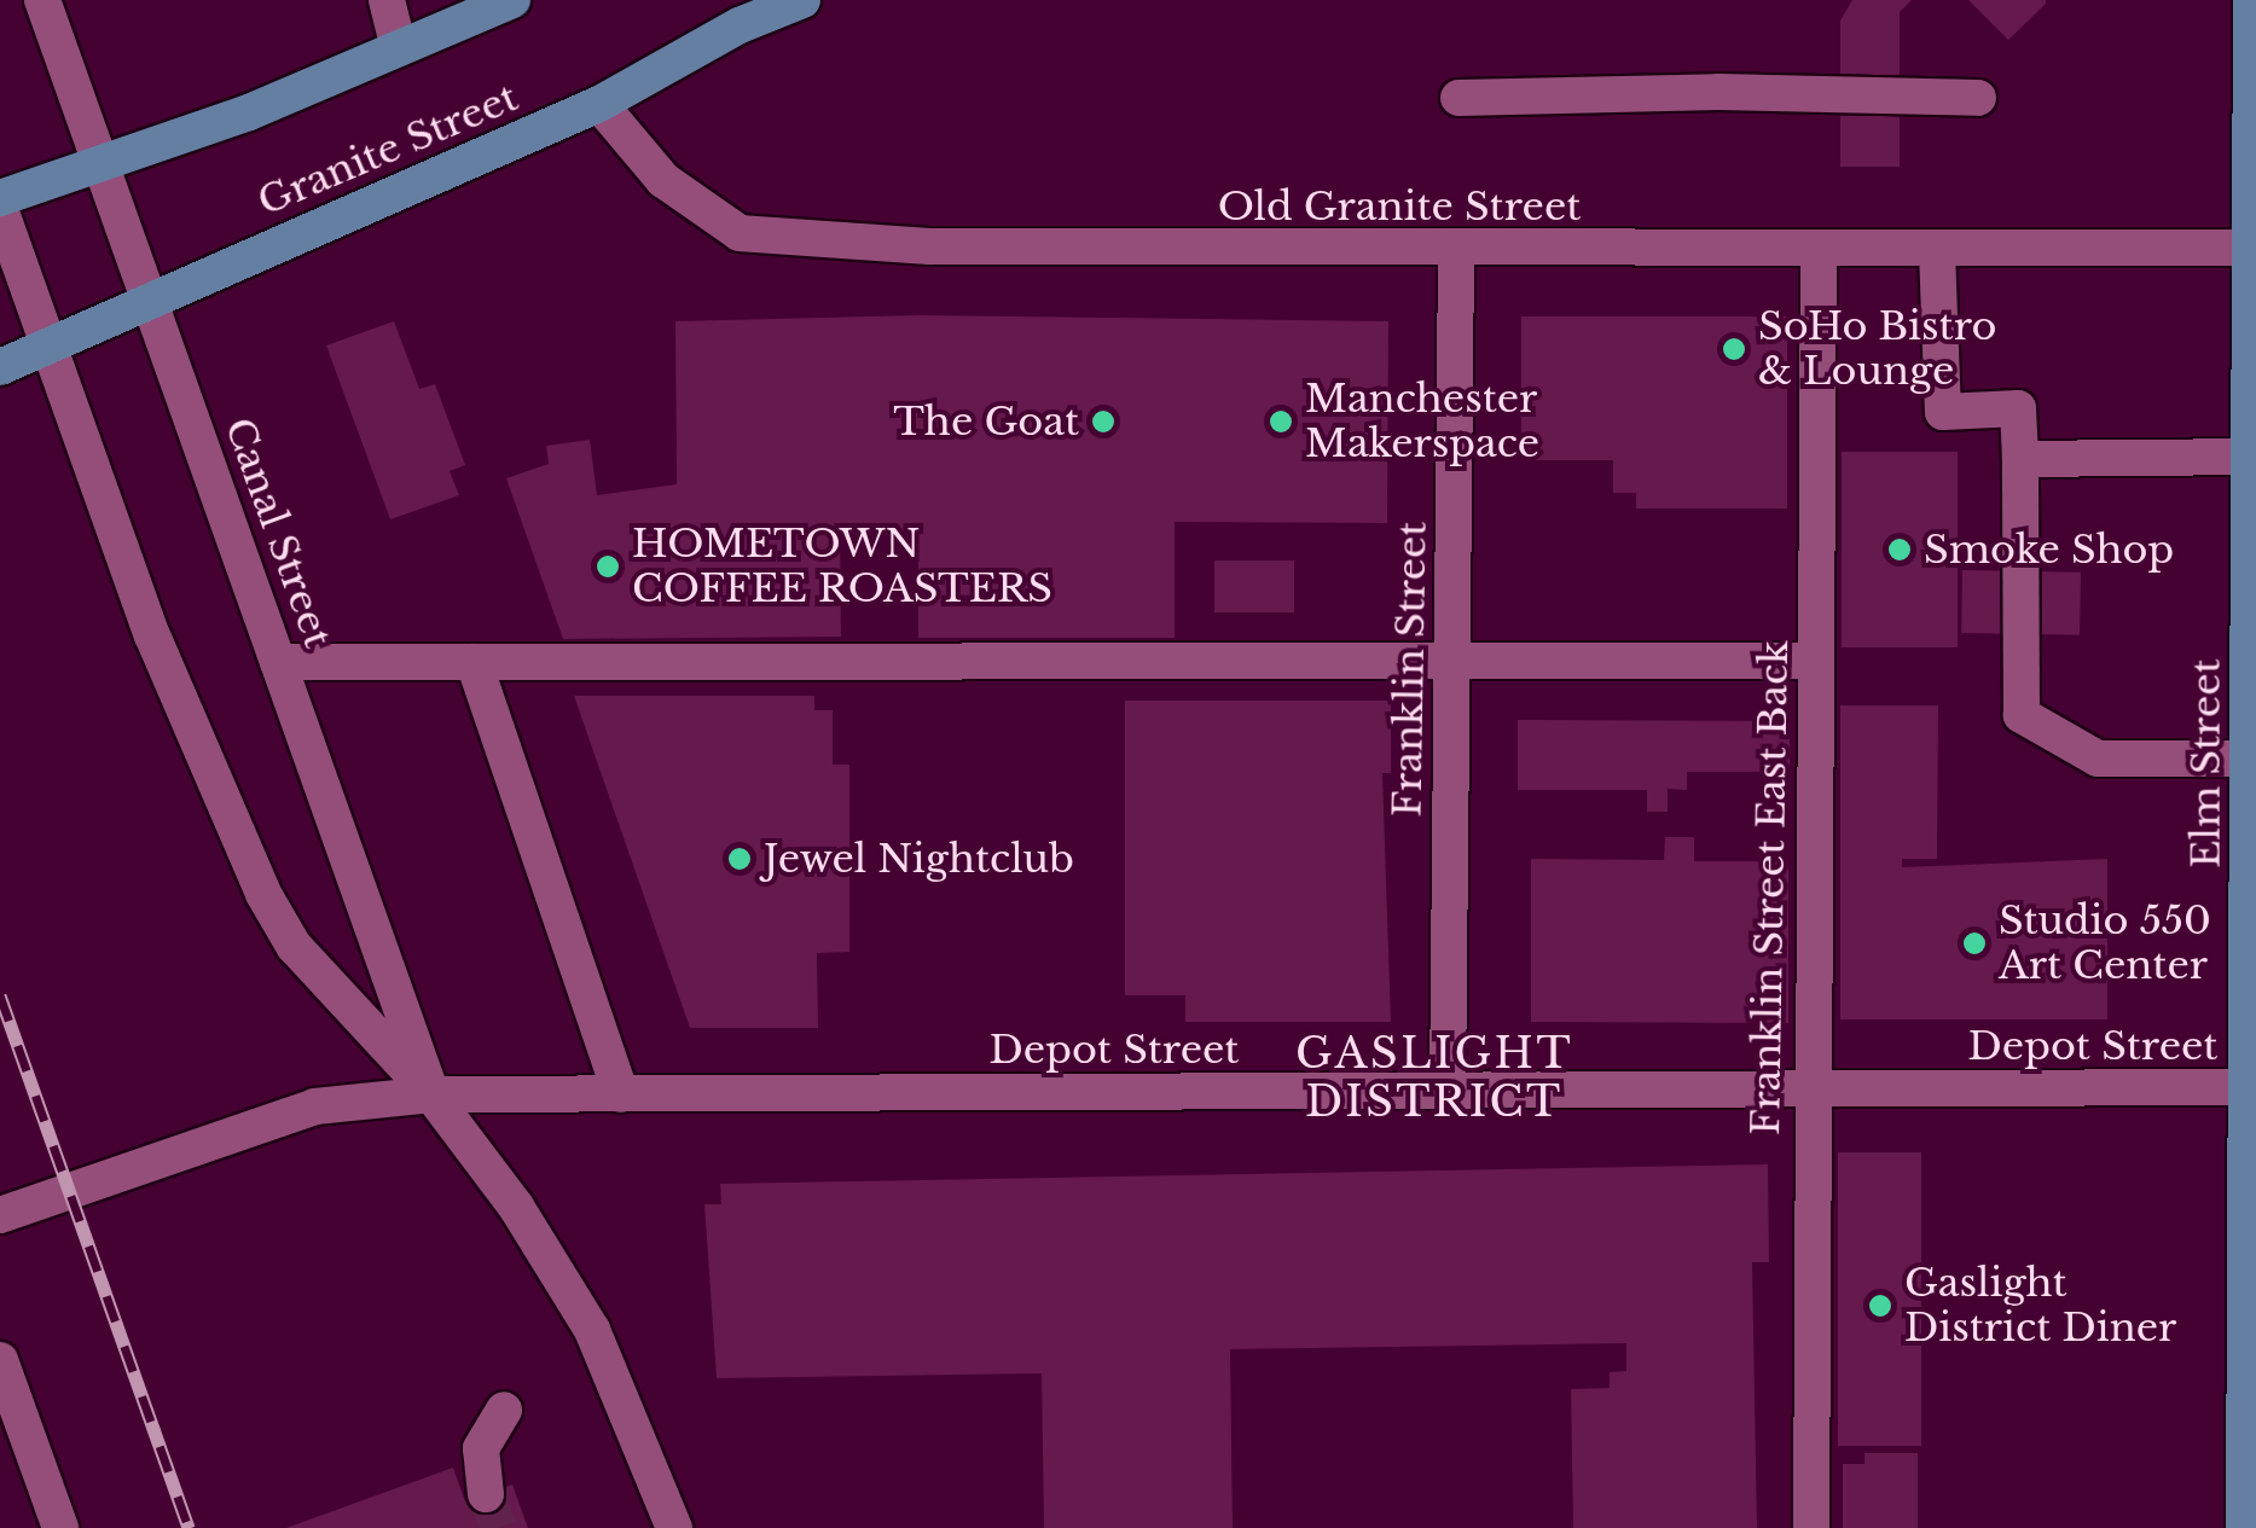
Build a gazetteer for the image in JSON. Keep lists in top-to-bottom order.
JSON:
{
  "streets": {
    "main road": ["Granite Street", "Elm Street"],
    "street": [
      "Old Granite Street",
      "Canal Street",
      "Franklin Street",
      "Franklin Street East Back",
      "Depot Street"
    ]
  },
  "crossings": [
    ["Granite Street", "Old Granite Street"],
    ["Granite Street", "Canal Street"],
    ["Old Granite Street", "Franklin Street"],
    ["Old Granite Street", "Elm Street"],
    ["Old Granite Street", "Franklin Street East Back"],
    ["Canal Street", "Depot Street"],
    ["Franklin Street", "Depot Street"],
    ["Elm Street", "Depot Street"],
    ["Franklin Street East Back", "Depot Street"]
  ],
  "districts": ["GASLIGHT DISTRICT"],
  "places": [
    "SoHo Bistro & Lounge",
    "The Goat",
    "Manchester Makerspace",
    "Smoke Shop",
    "HOMETOWN COFFEE ROASTERS",
    "Jewel Nightclub",
    "Studio 550 Art Center",
    "Gaslight District Diner"
  ]
}
